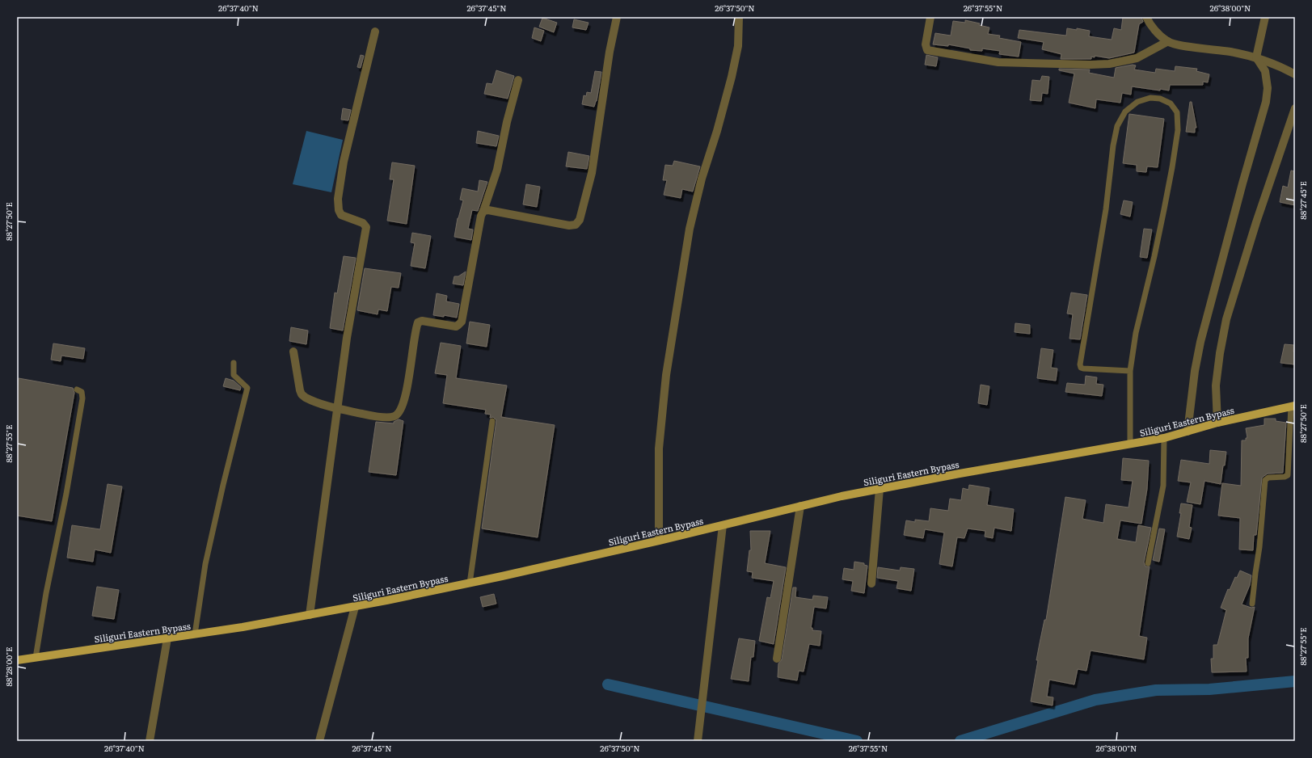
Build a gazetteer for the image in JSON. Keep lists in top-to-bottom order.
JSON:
{
  "streets": {
    "main road": ["Siliguri Eastern Bypass"]
  },
  "coordinates": [
    "26°37'40\"N",
    "26°37'45\"N",
    "26°37'50\"N",
    "26°37'55\"N",
    "26°38'00\"N",
    "88°27'45\"E",
    "88°27'50\"E",
    "88°27'55\"E",
    "88°28'00\"E"
  ]
}
